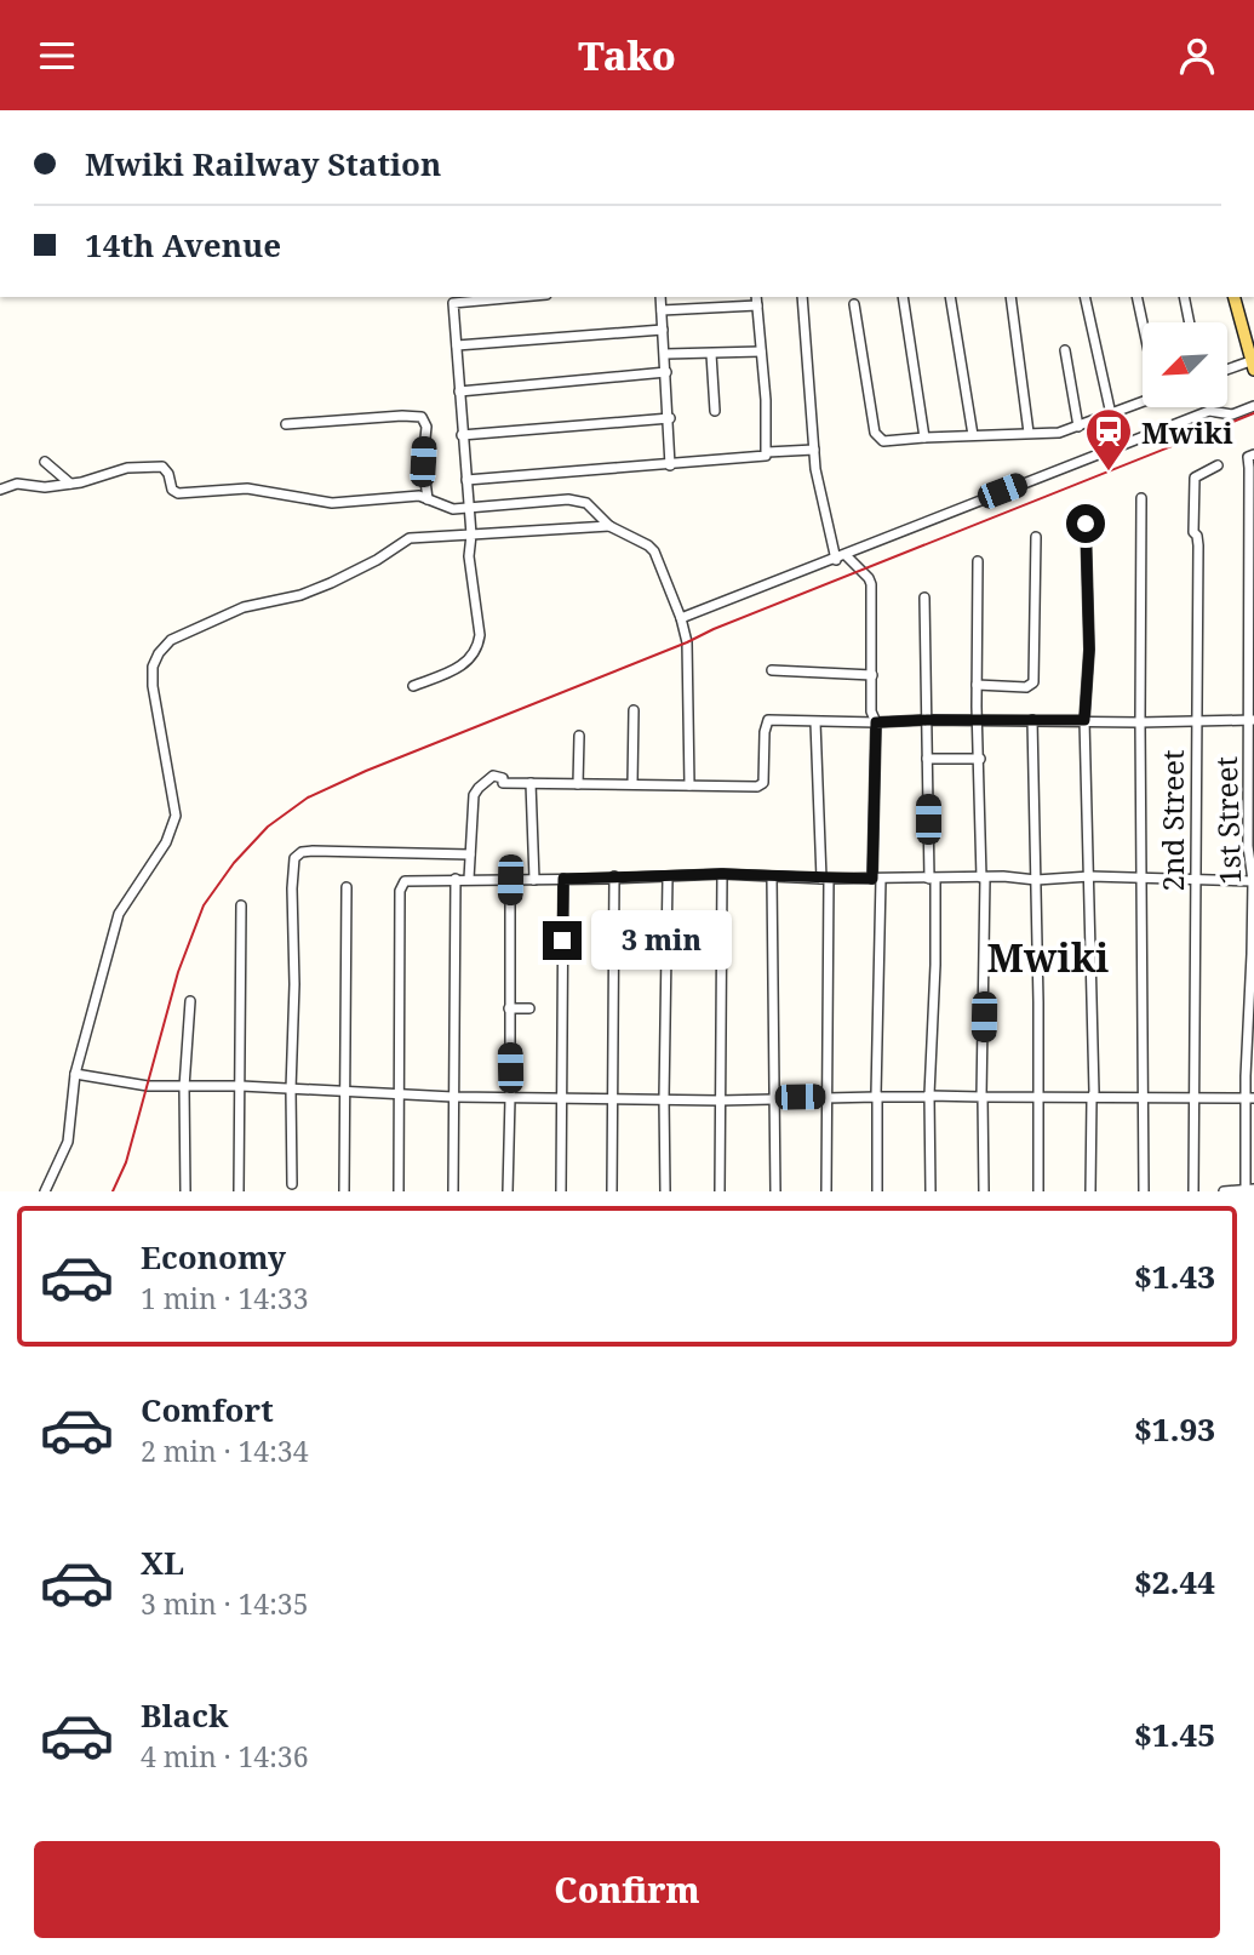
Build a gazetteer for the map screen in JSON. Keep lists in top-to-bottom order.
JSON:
{
  "streets": {
    "street": ["2nd Street", "1st Street"]
  },
  "districts": ["Mwiki"],
  "places": {
    "station": ["Mwiki"]
  },
  "north": "bottom left",
  "page": {
    "header": "Tako",
    "banner": ["Mwiki Railway Station", "14th Avenue"],
    "bubble": "3 min",
    "list": [
      {
        "name": "Economy",
        "note": "1 min · 14:33",
        "value": "$1.43"
      },
      {
        "name": "Comfort",
        "note": "2 min · 14:34",
        "value": "$1.93"
      },
      {
        "name": "XL",
        "note": "3 min · 14:35",
        "value": "$2.44"
      },
      {
        "name": "Black",
        "note": "4 min · 14:36",
        "value": "$1.45"
      }
    ],
    "buttons": "Confirm"
  }
}
